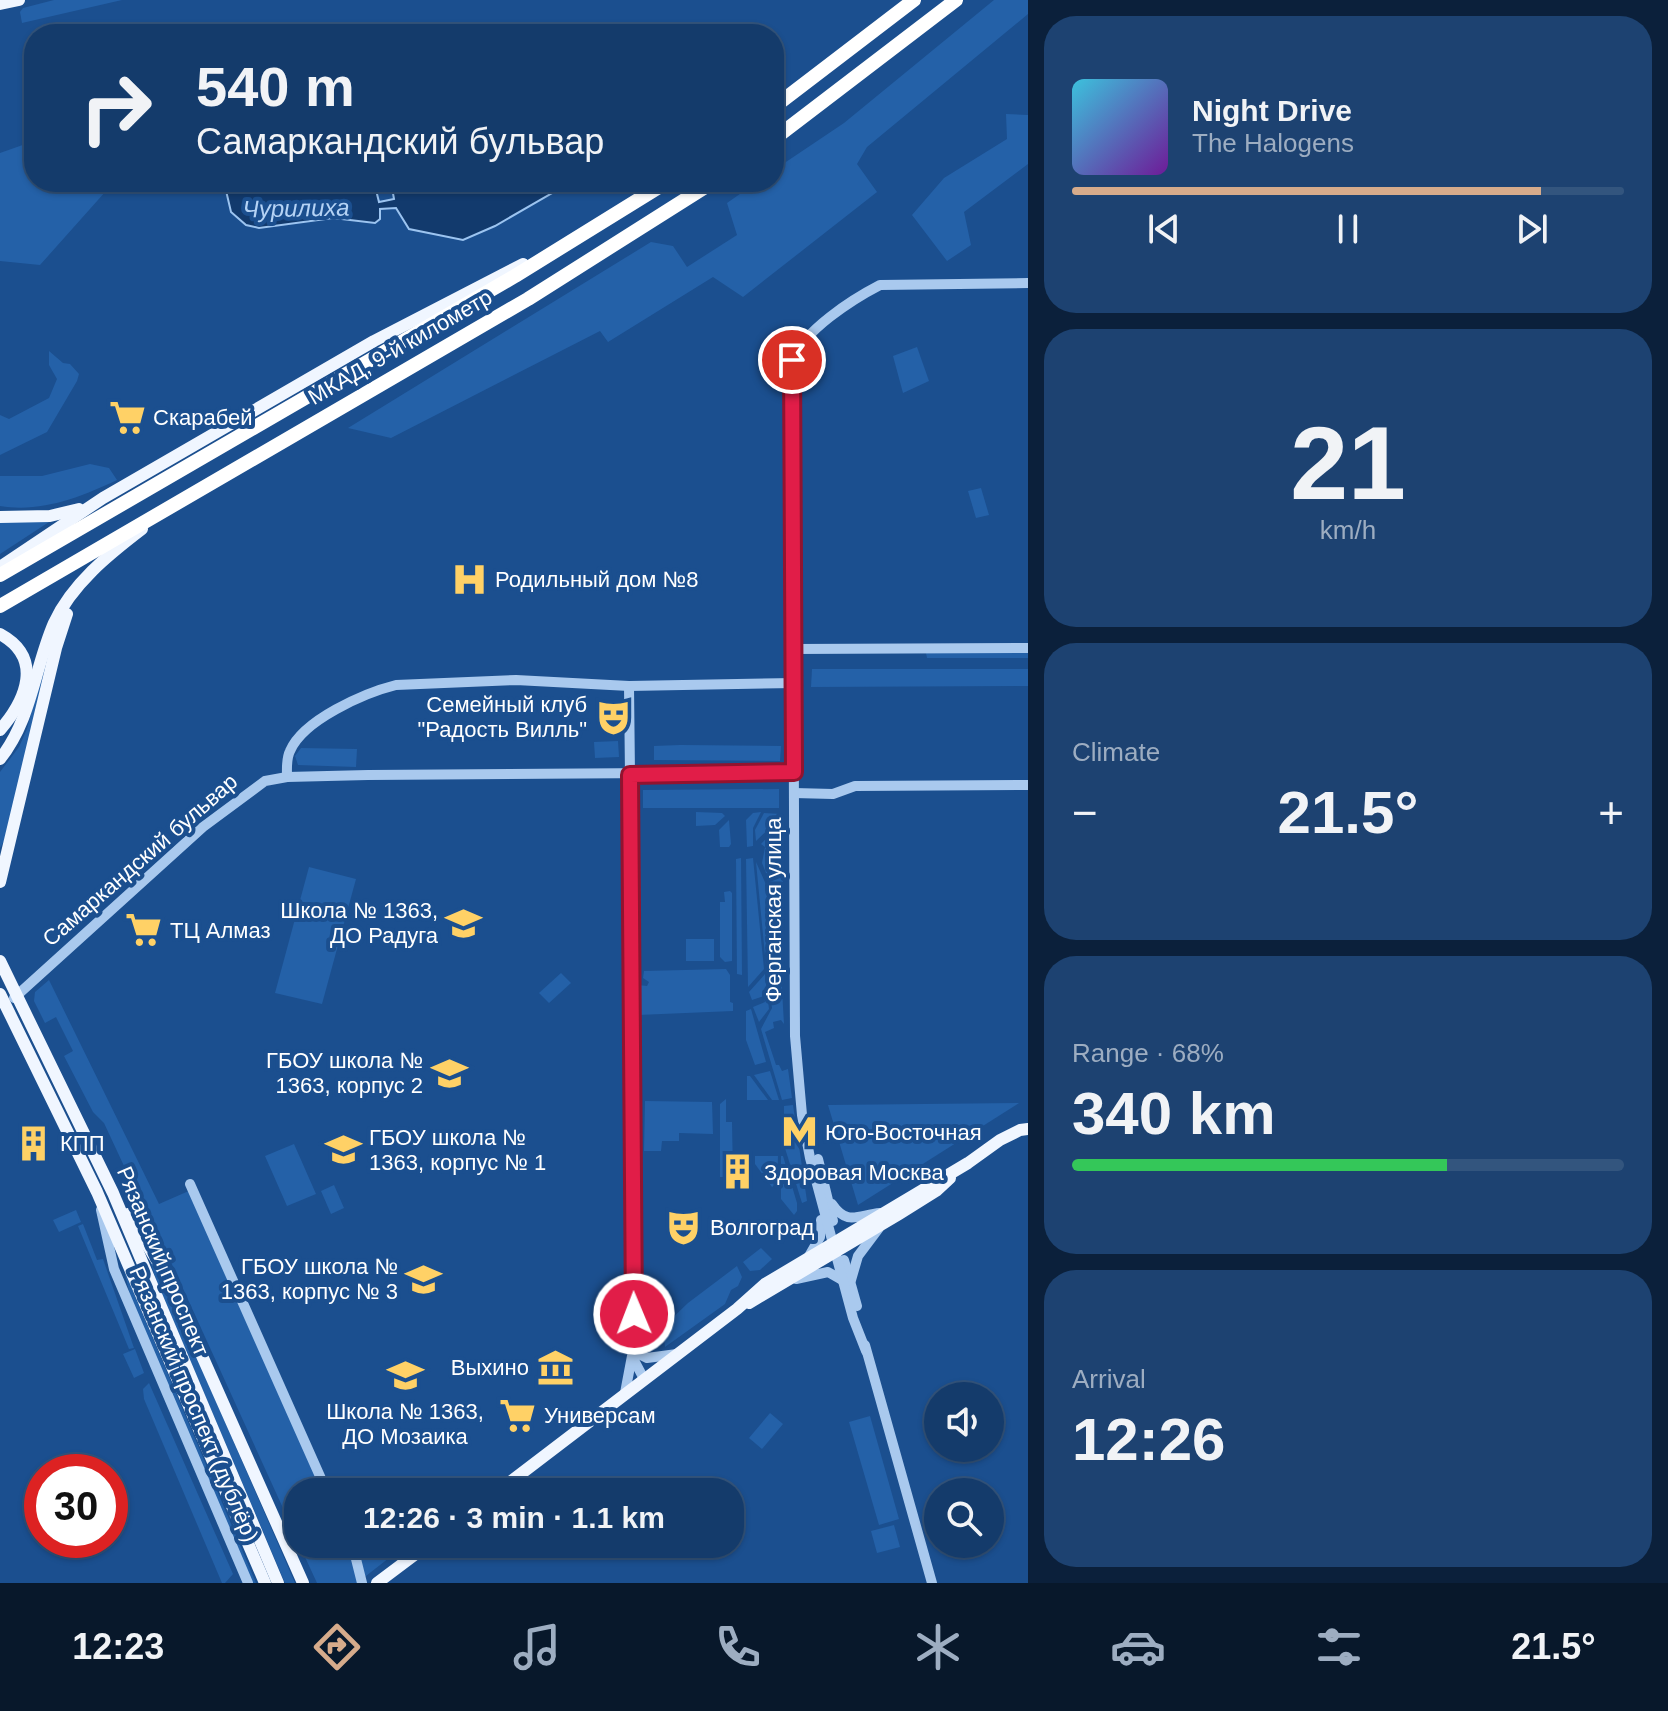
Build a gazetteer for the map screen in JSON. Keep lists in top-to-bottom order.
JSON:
{
  "streets": {
    "highway": ["МКАД, 9-й километр"],
    "main road": ["Рязанский проспект", "Рязанский проспект (дублёр)"],
    "street": ["Самаркандский бульвар", "Ферганская улица"]
  },
  "crossings": [
    ["Самаркандский бульвар", "Ферганская улица"],
    ["Самаркандский бульвар", "Рязанский проспект"],
    ["Рязанский проспект", "Рязанский проспект (дублёр)"]
  ],
  "water": ["Чурилиха"],
  "places": {
    "supermarket": ["Скарабей", "ТЦ Алмаз", "Универсам"],
    "hospital": ["Родильный дом №8"],
    "theatre": ["Семейный клуб \"Радость Вилль\"", "Волгоград"],
    "school or university": [
      "Школа № 1363, ДО Радуга",
      "ГБОУ школа № 1363, корпус 2",
      "ГБОУ школа № 1363, корпус № 1",
      "ГБОУ школа № 1363, корпус № 3",
      "Школа № 1363, ДО Мозаика"
    ],
    "metro station": ["Юго-Восточная"],
    "building": ["КПП", "Здоровая Москва"],
    "museum": ["Выхино"]
  },
  "page": {
    "turn": ["540 m", "Самаркандский бульвар"],
    "song": ["Night Drive", "The Halogens"],
    "tile": [
      ["21", "km/h"],
      "Climate",
      ["Range · 68%", "340 km"],
      ["Arrival", "12:26"]
    ],
    "heat": ["−", "21.5°", "+"],
    "limit": "30",
    "trip": "12:26 · 3 min · 1.1 km",
    "tabs": ["12:23", "21.5°"]
  }
}
